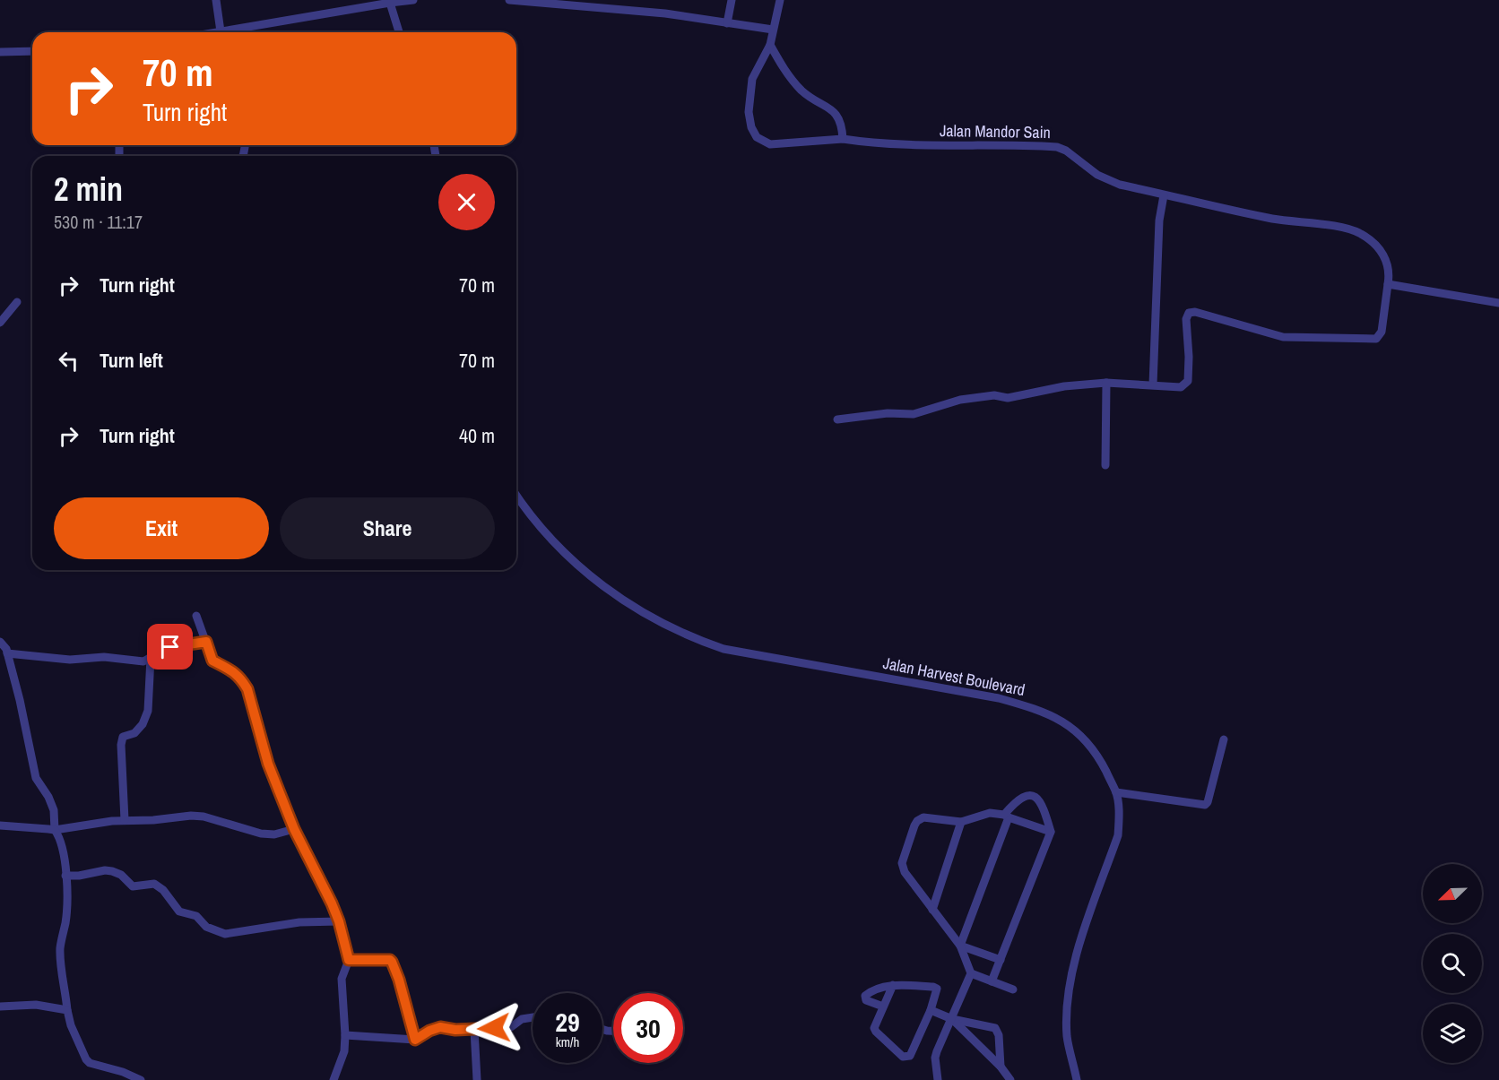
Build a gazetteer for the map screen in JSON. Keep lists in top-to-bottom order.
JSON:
{
  "streets": {
    "street": ["Jalan Mandor Sain", "Jalan Harvest Boulevard"]
  },
  "north": "bottom left",
  "page": {
    "turn": ["70 m", "Turn right"],
    "heading": ["2 min", "530 m · 11:17"],
    "list": [
      {
        "name": "Turn right",
        "value": "70 m"
      },
      {
        "name": "Turn left",
        "value": "70 m"
      },
      {
        "name": "Turn right",
        "value": "40 m"
      }
    ],
    "buttons": ["Exit", "Share"],
    "speed": "29 km/h",
    "limit": "30"
  }
}
